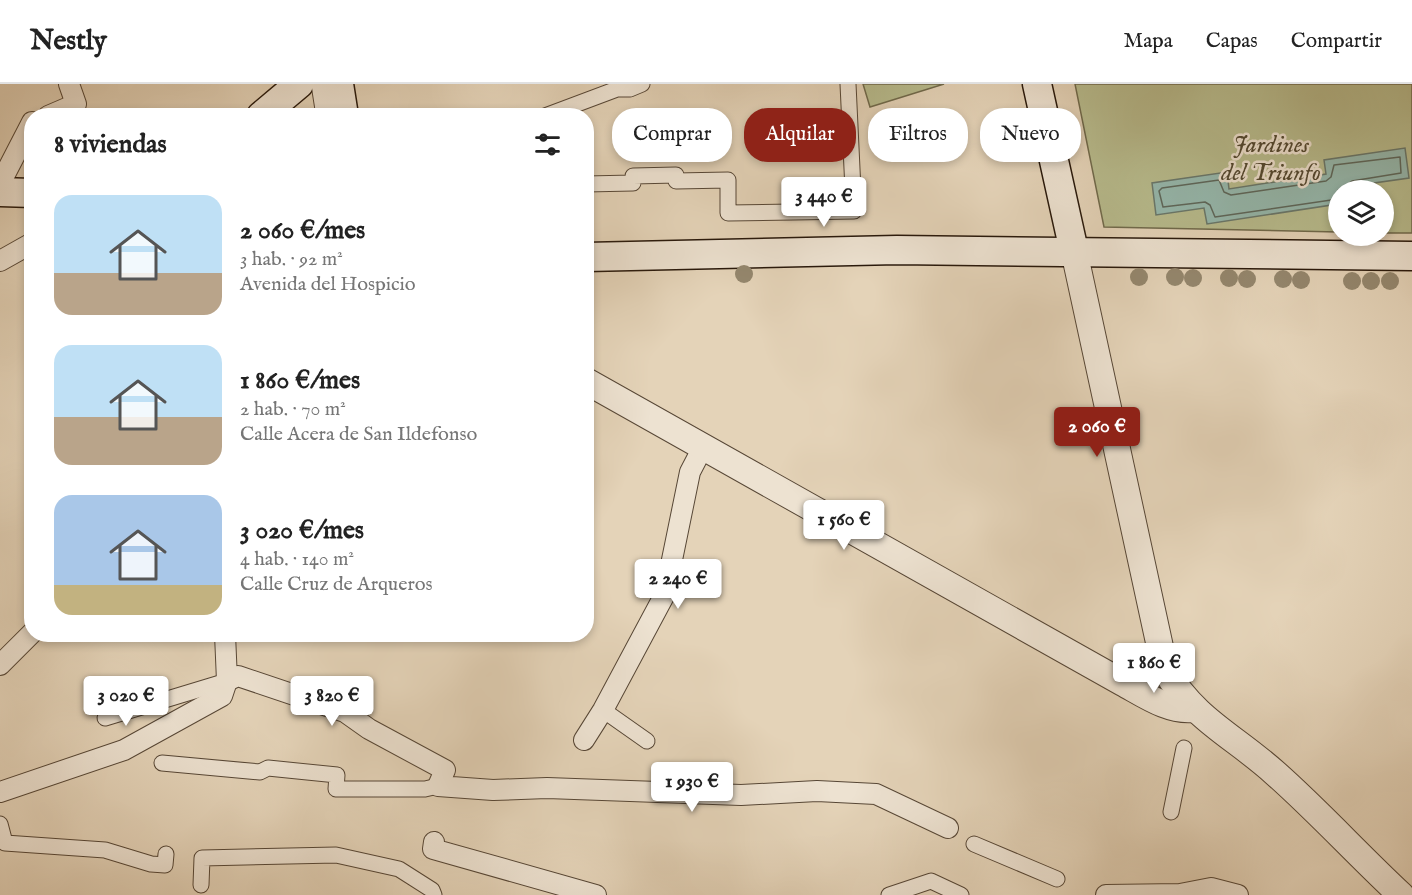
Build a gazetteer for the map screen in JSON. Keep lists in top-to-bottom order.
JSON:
{
  "parks": ["Jardines del Triunfo"],
  "page": {
    "header": "Nestly",
    "nav": ["Mapa", "Capas", "Compartir"],
    "chip": [
      "Comprar",
      "Alquilar",
      "Filtros",
      "Nuevo"
    ],
    "heading": "8 viviendas",
    "price": [
      "3 440 €",
      "2 060 €",
      "1 560 €",
      "2 240 €",
      "1 860 €",
      "3 020 €",
      "3 820 €",
      "1 930 €"
    ],
    "list": [
      {
        "name": "2 060 €/mes",
        "note": "3 hab. · 92 m² · Avenida del Hospicio"
      },
      {
        "name": "1 860 €/mes",
        "note": "2 hab. · 70 m² · Calle Acera de San Ildefonso"
      },
      {
        "name": "3 020 €/mes",
        "note": "4 hab. · 140 m² · Calle Cruz de Arqueros"
      }
    ]
  }
}
